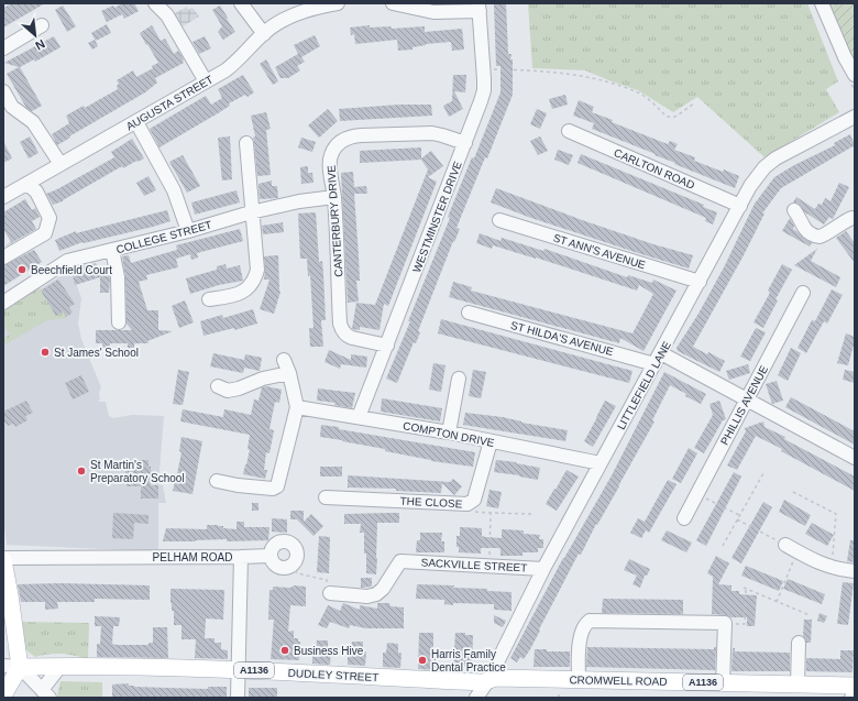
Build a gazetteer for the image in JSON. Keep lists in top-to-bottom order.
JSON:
{
  "streets": {
    "main road": ["A1136", "DUDLEY STREET", "CROMWELL ROAD"],
    "street": [
      "AUGUSTA STREET",
      "CARLTON ROAD",
      "WESTMINSTER DRIVE",
      "CANTERBURY DRIVE",
      "COLLEGE STREET",
      "ST ANN'S AVENUE",
      "ST HILDA'S AVENUE",
      "LITTLEFIELD LANE",
      "PHILLIS AVENUE",
      "COMPTON DRIVE",
      "THE CLOSE",
      "PELHAM ROAD",
      "SACKVILLE STREET"
    ]
  },
  "crossings": [
    ["CARLTON ROAD", "LITTLEFIELD LANE"],
    ["WESTMINSTER DRIVE", "CANTERBURY DRIVE"],
    ["WESTMINSTER DRIVE", "COMPTON DRIVE"],
    ["CANTERBURY DRIVE", "COLLEGE STREET"],
    ["ST ANN'S AVENUE", "LITTLEFIELD LANE"],
    ["ST HILDA'S AVENUE", "LITTLEFIELD LANE"],
    ["ST HILDA'S AVENUE", "PHILLIS AVENUE"],
    ["LITTLEFIELD LANE", "COMPTON DRIVE"],
    ["LITTLEFIELD LANE", "SACKVILLE STREET"],
    ["LITTLEFIELD LANE", "DUDLEY STREET"],
    ["LITTLEFIELD LANE", "CROMWELL ROAD"],
    ["COMPTON DRIVE", "THE CLOSE"],
    ["PELHAM ROAD", "DUDLEY STREET"],
    ["DUDLEY STREET", "CROMWELL ROAD"]
  ],
  "places": [
    "Beechfield Court",
    "St James' School",
    "St Martin's Preparatory School",
    "Business Hive",
    "Harris Family Dental Practice"
  ],
  "north": "bottom right"
}
